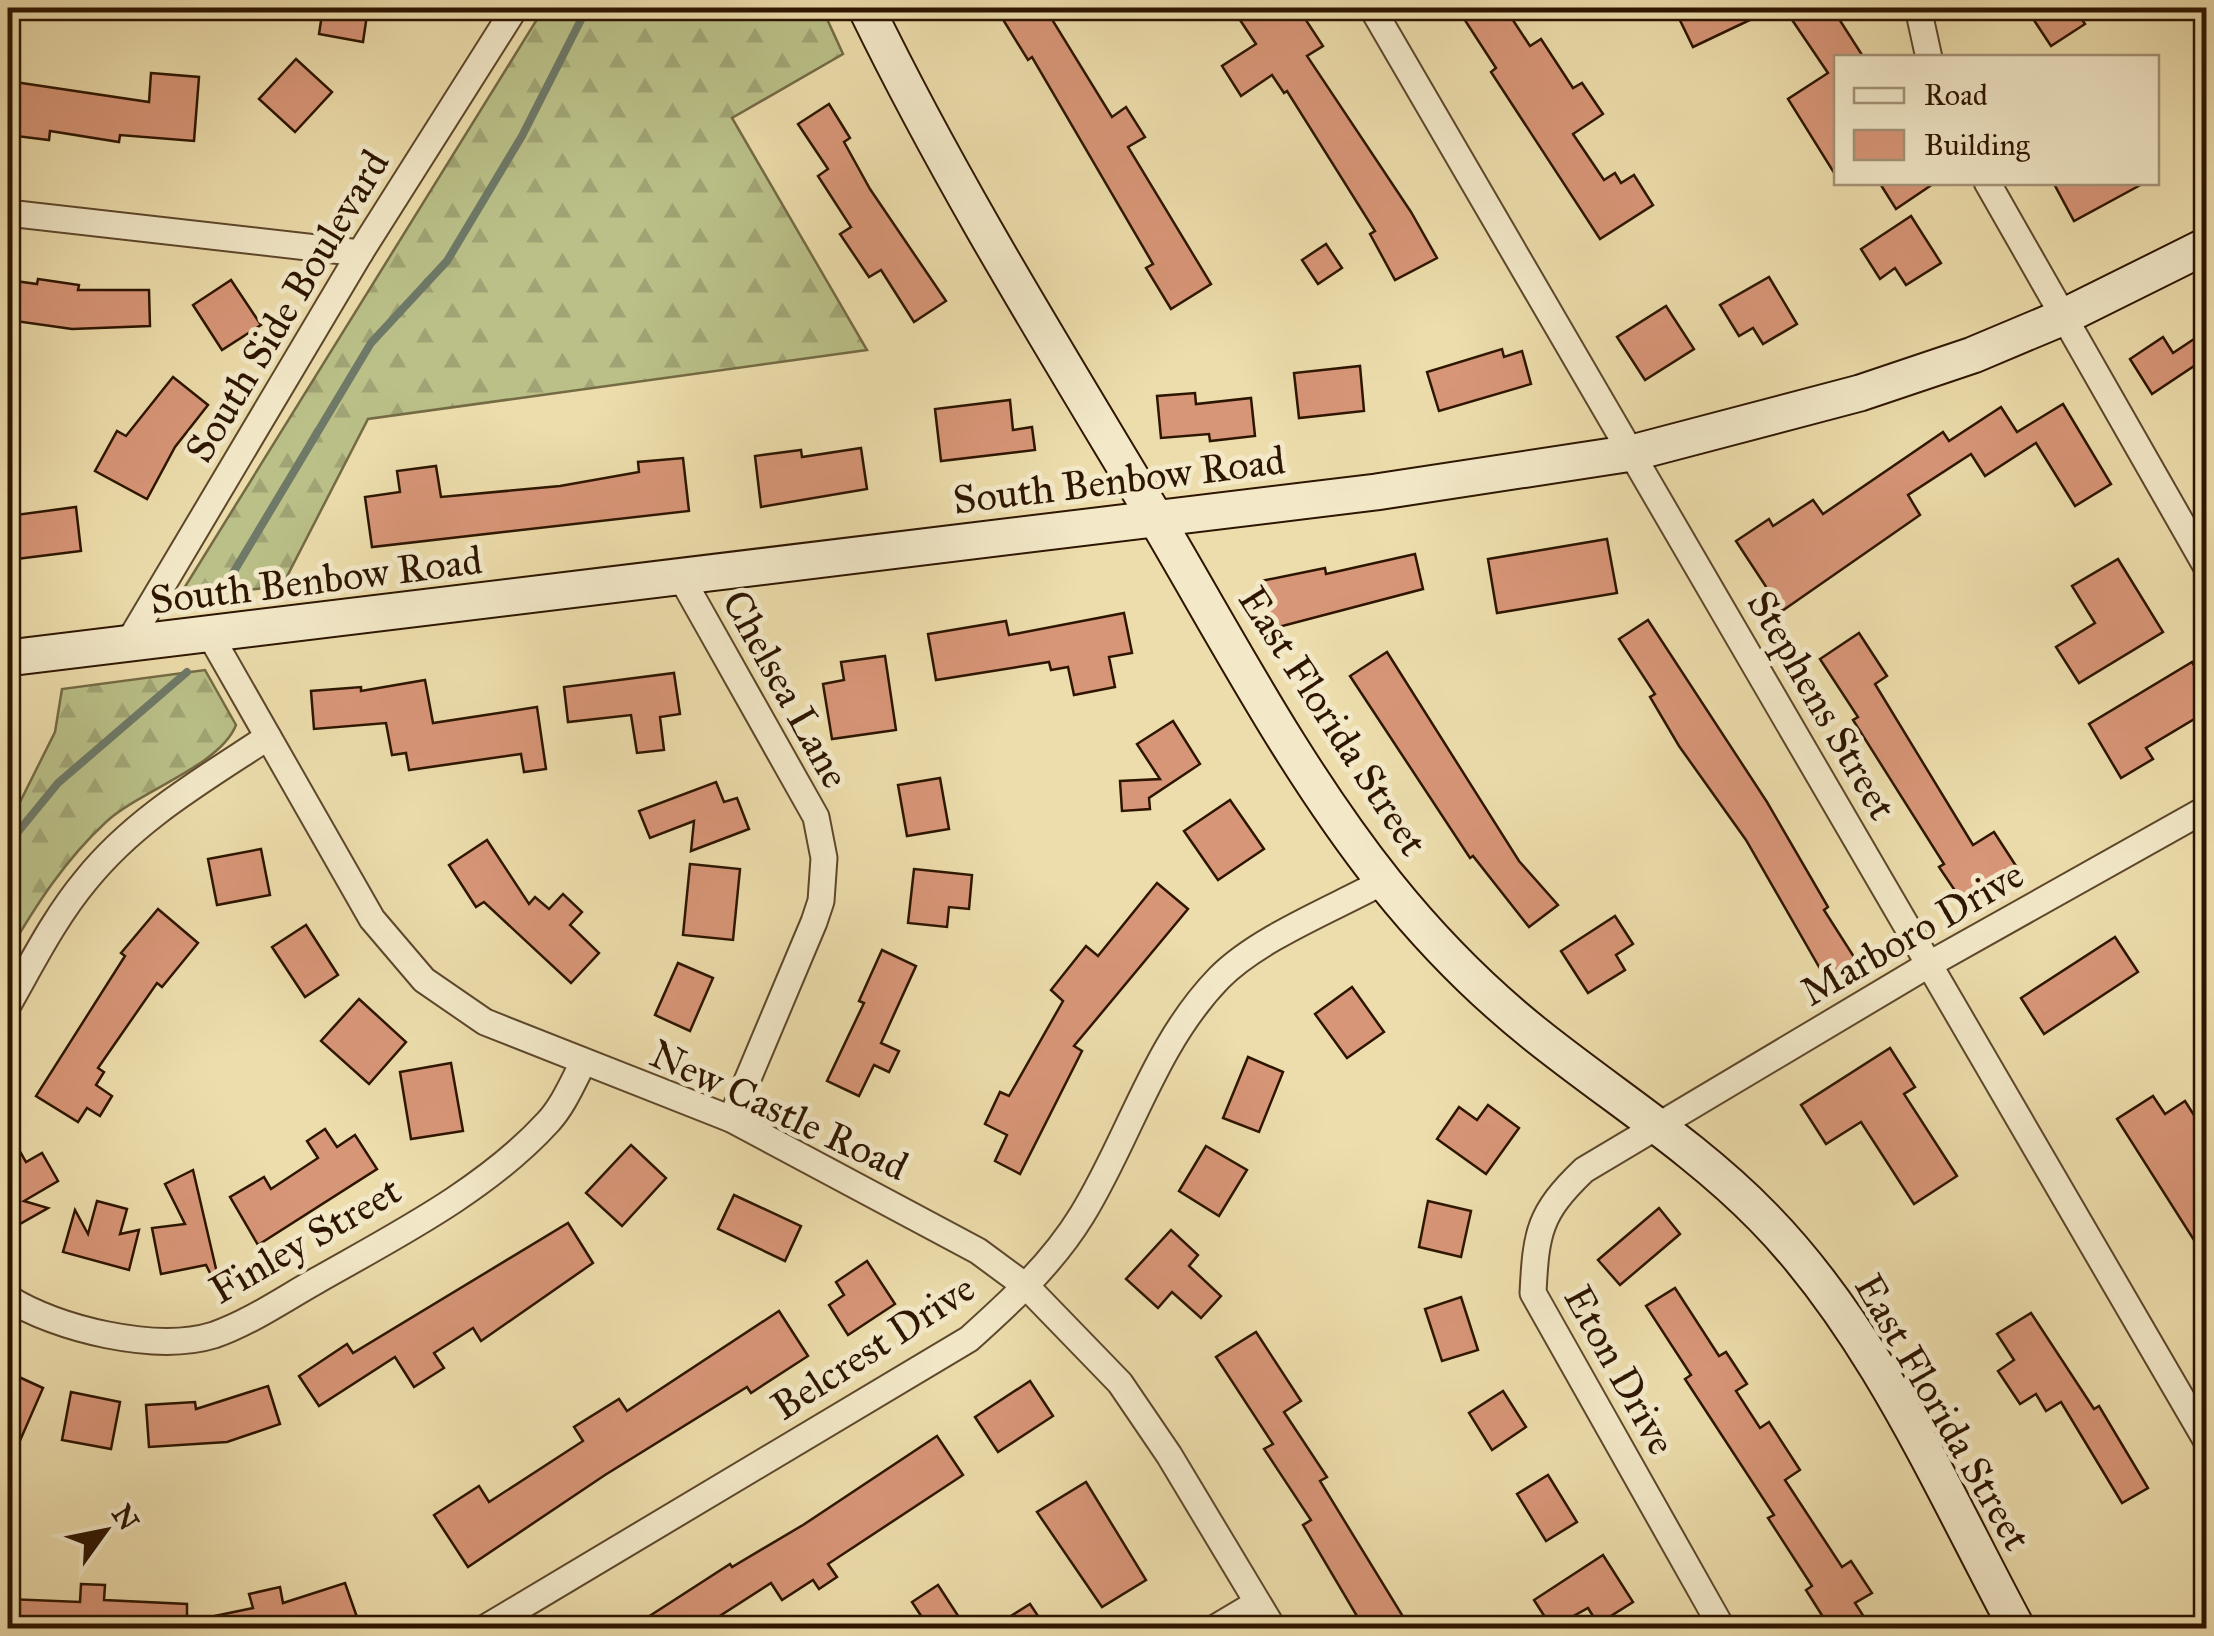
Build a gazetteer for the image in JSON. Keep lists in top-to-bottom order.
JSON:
{
  "streets": {
    "main road": ["South Benbow Road", "East Florida Street"],
    "street": [
      "South Side Boulevard",
      "Chelsea Lane",
      "Stephens Street",
      "Marboro Drive",
      "New Castle Road",
      "Finley Street",
      "Belcrest Drive",
      "Eton Drive"
    ]
  },
  "crossings": [
    ["South Side Boulevard", "South Benbow Road"],
    ["South Benbow Road", "Chelsea Lane"],
    ["South Benbow Road", "Stephens Street"],
    ["South Benbow Road", "East Florida Street"],
    ["South Benbow Road", "New Castle Road"],
    ["Chelsea Lane", "New Castle Road"],
    ["Stephens Street", "Marboro Drive"],
    ["East Florida Street", "Marboro Drive"],
    ["East Florida Street", "Belcrest Drive"],
    ["East Florida Street", "Eton Drive"],
    ["Marboro Drive", "Eton Drive"],
    ["New Castle Road", "Finley Street"],
    ["New Castle Road", "Belcrest Drive"]
  ],
  "legend": ["Road", "Building"],
  "north": "top right"
}
